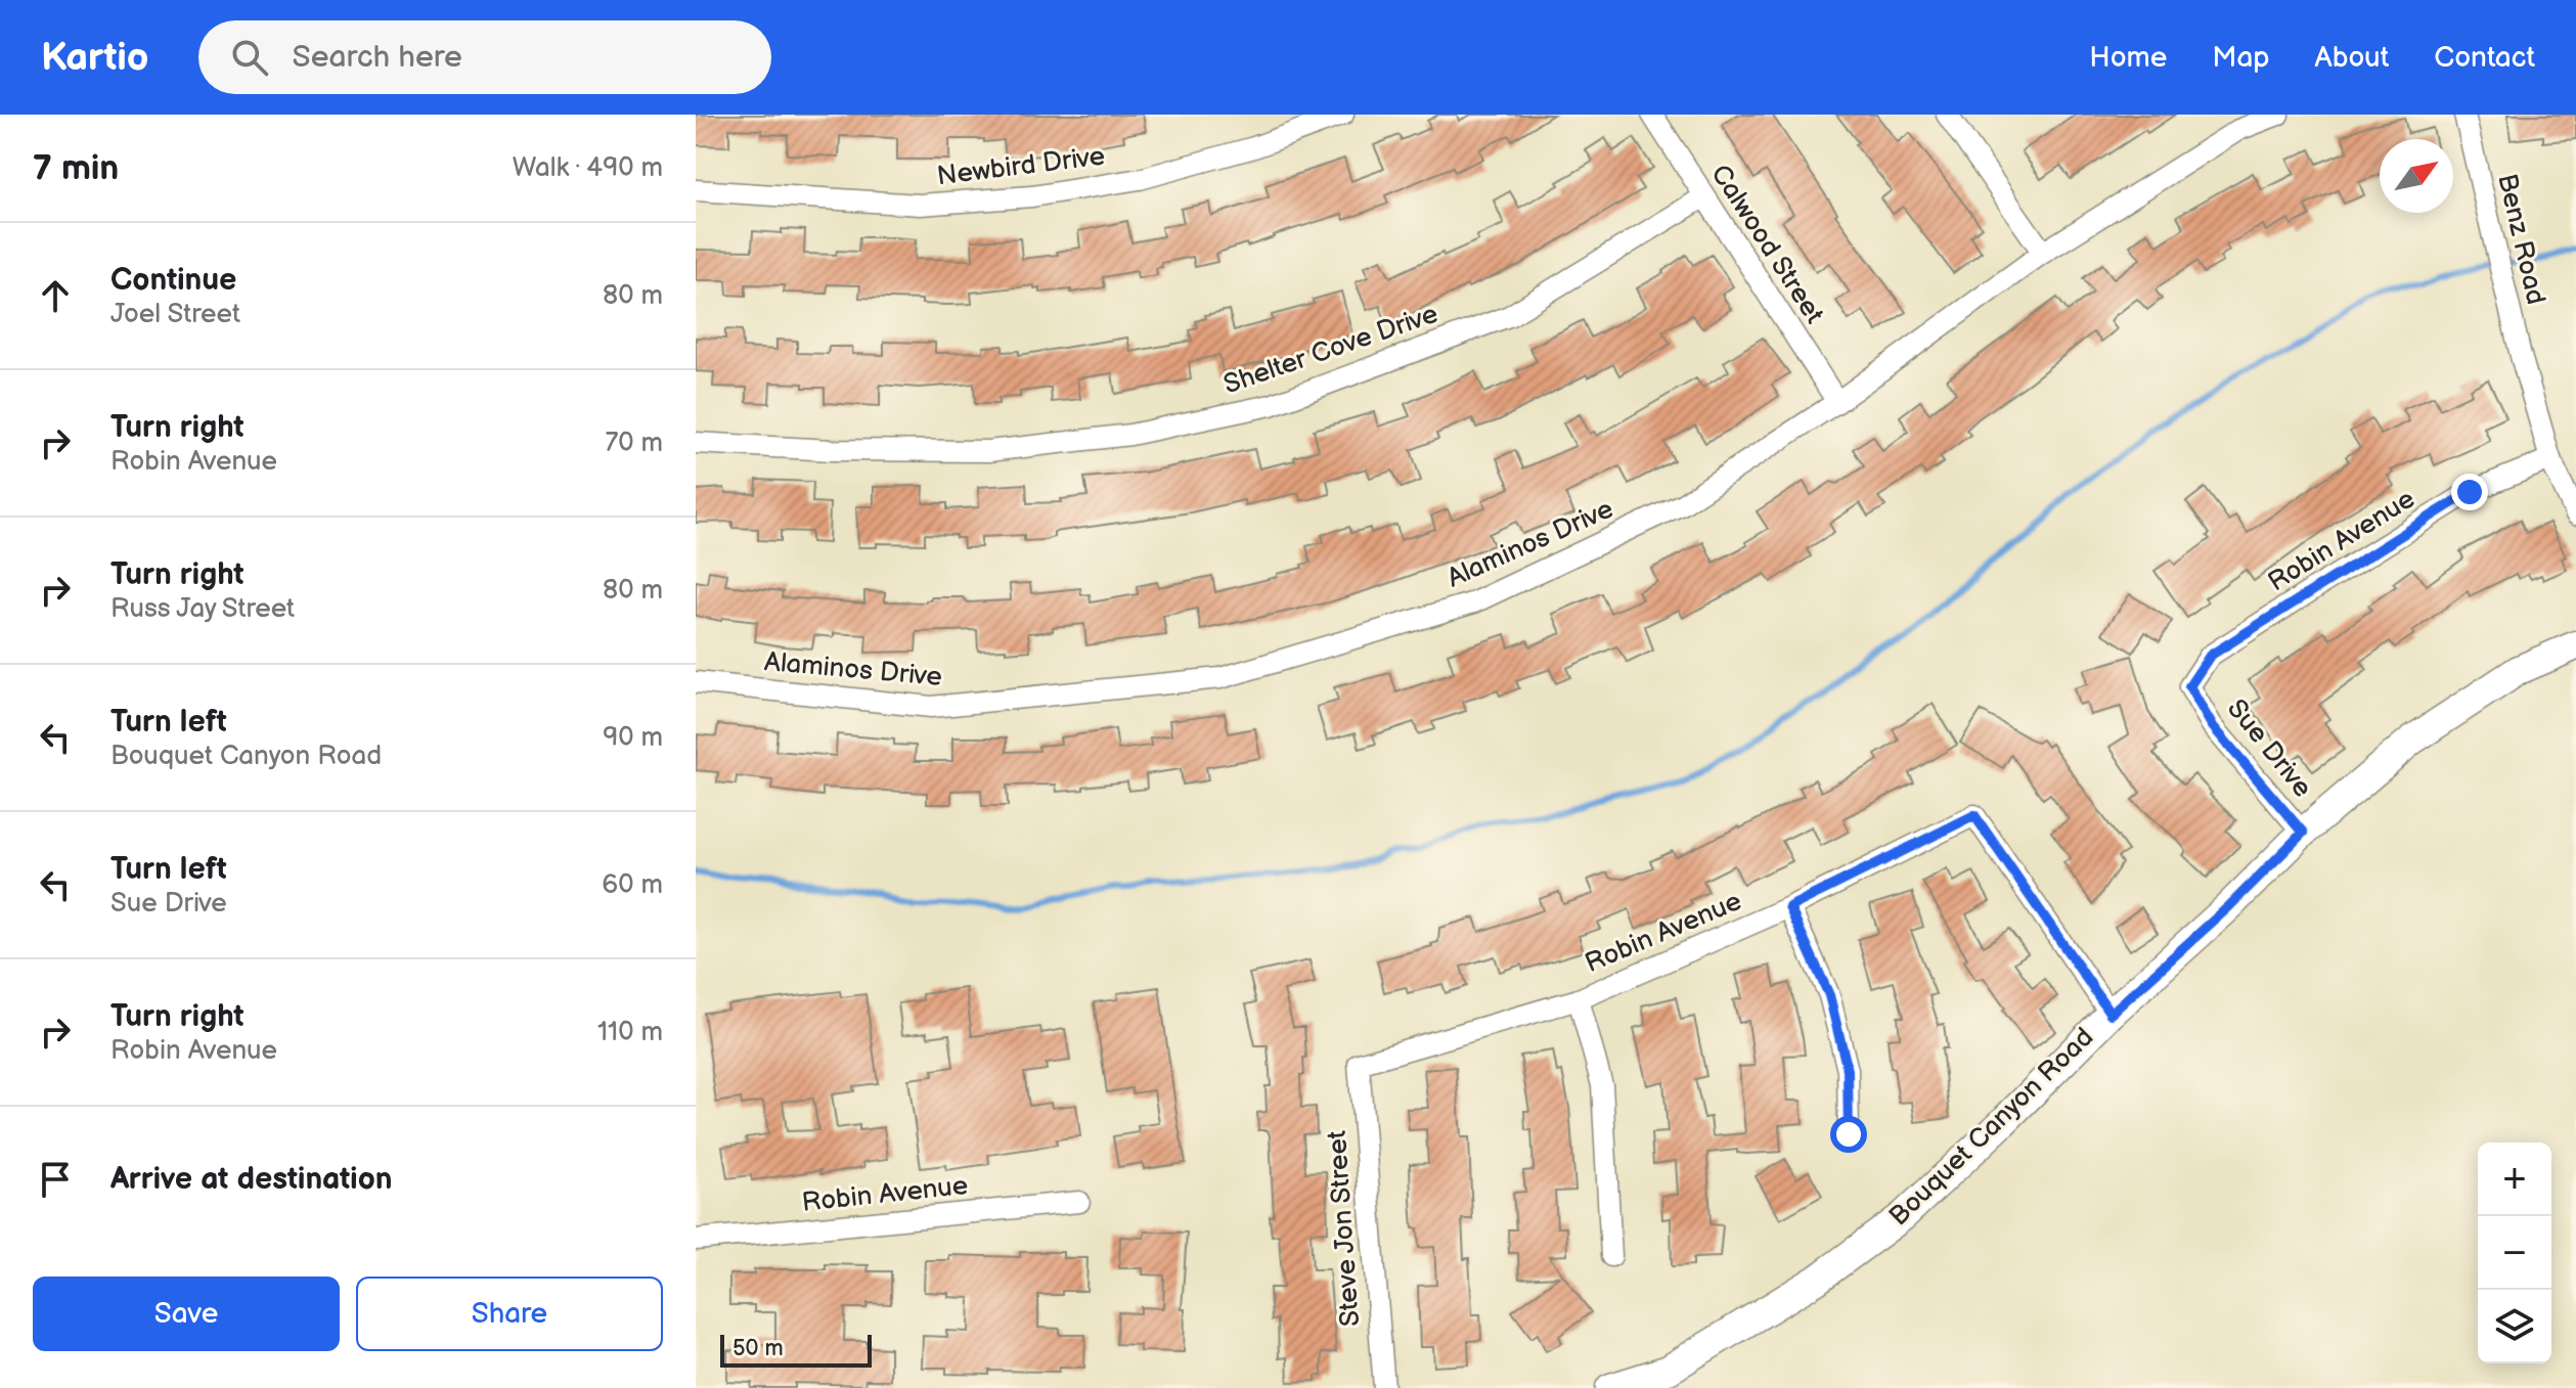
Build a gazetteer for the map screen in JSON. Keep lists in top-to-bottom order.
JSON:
{
  "streets": {
    "main road": ["Bouquet Canyon Road"],
    "street": [
      "Newbird Drive",
      "Benz Road",
      "Calwood Street",
      "Shelter Cove Drive",
      "Robin Avenue",
      "Alaminos Drive",
      "Sue Drive",
      "Steve Jon Street"
    ]
  },
  "crossings": [
    ["Benz Road", "Robin Avenue"],
    ["Calwood Street", "Shelter Cove Drive"],
    ["Calwood Street", "Alaminos Drive"],
    ["Robin Avenue", "Sue Drive"],
    ["Robin Avenue", "Bouquet Canyon Road"],
    ["Robin Avenue", "Steve Jon Street"],
    ["Sue Drive", "Bouquet Canyon Road"]
  ],
  "scale_bar": "50 m",
  "north": "top right",
  "page": {
    "header": "Kartio",
    "search": "Search here",
    "nav": [
      "Home",
      "Map",
      "About",
      "Contact"
    ],
    "heading": ["7 min", "Walk · 490 m"],
    "list": [
      ["Continue", "Joel Street", "80 m"],
      ["Turn right", "Robin Avenue", "70 m"],
      ["Turn right", "Russ Jay Street", "80 m"],
      ["Turn left", "Bouquet Canyon Road", "90 m"],
      ["Turn left", "Sue Drive", "60 m"],
      ["Turn right", "Robin Avenue", "110 m"],
      "Arrive at destination"
    ],
    "map_buttons": ["+", "−"],
    "buttons": ["Save", "Share"],
    "scale": "50 m"
  }
}
